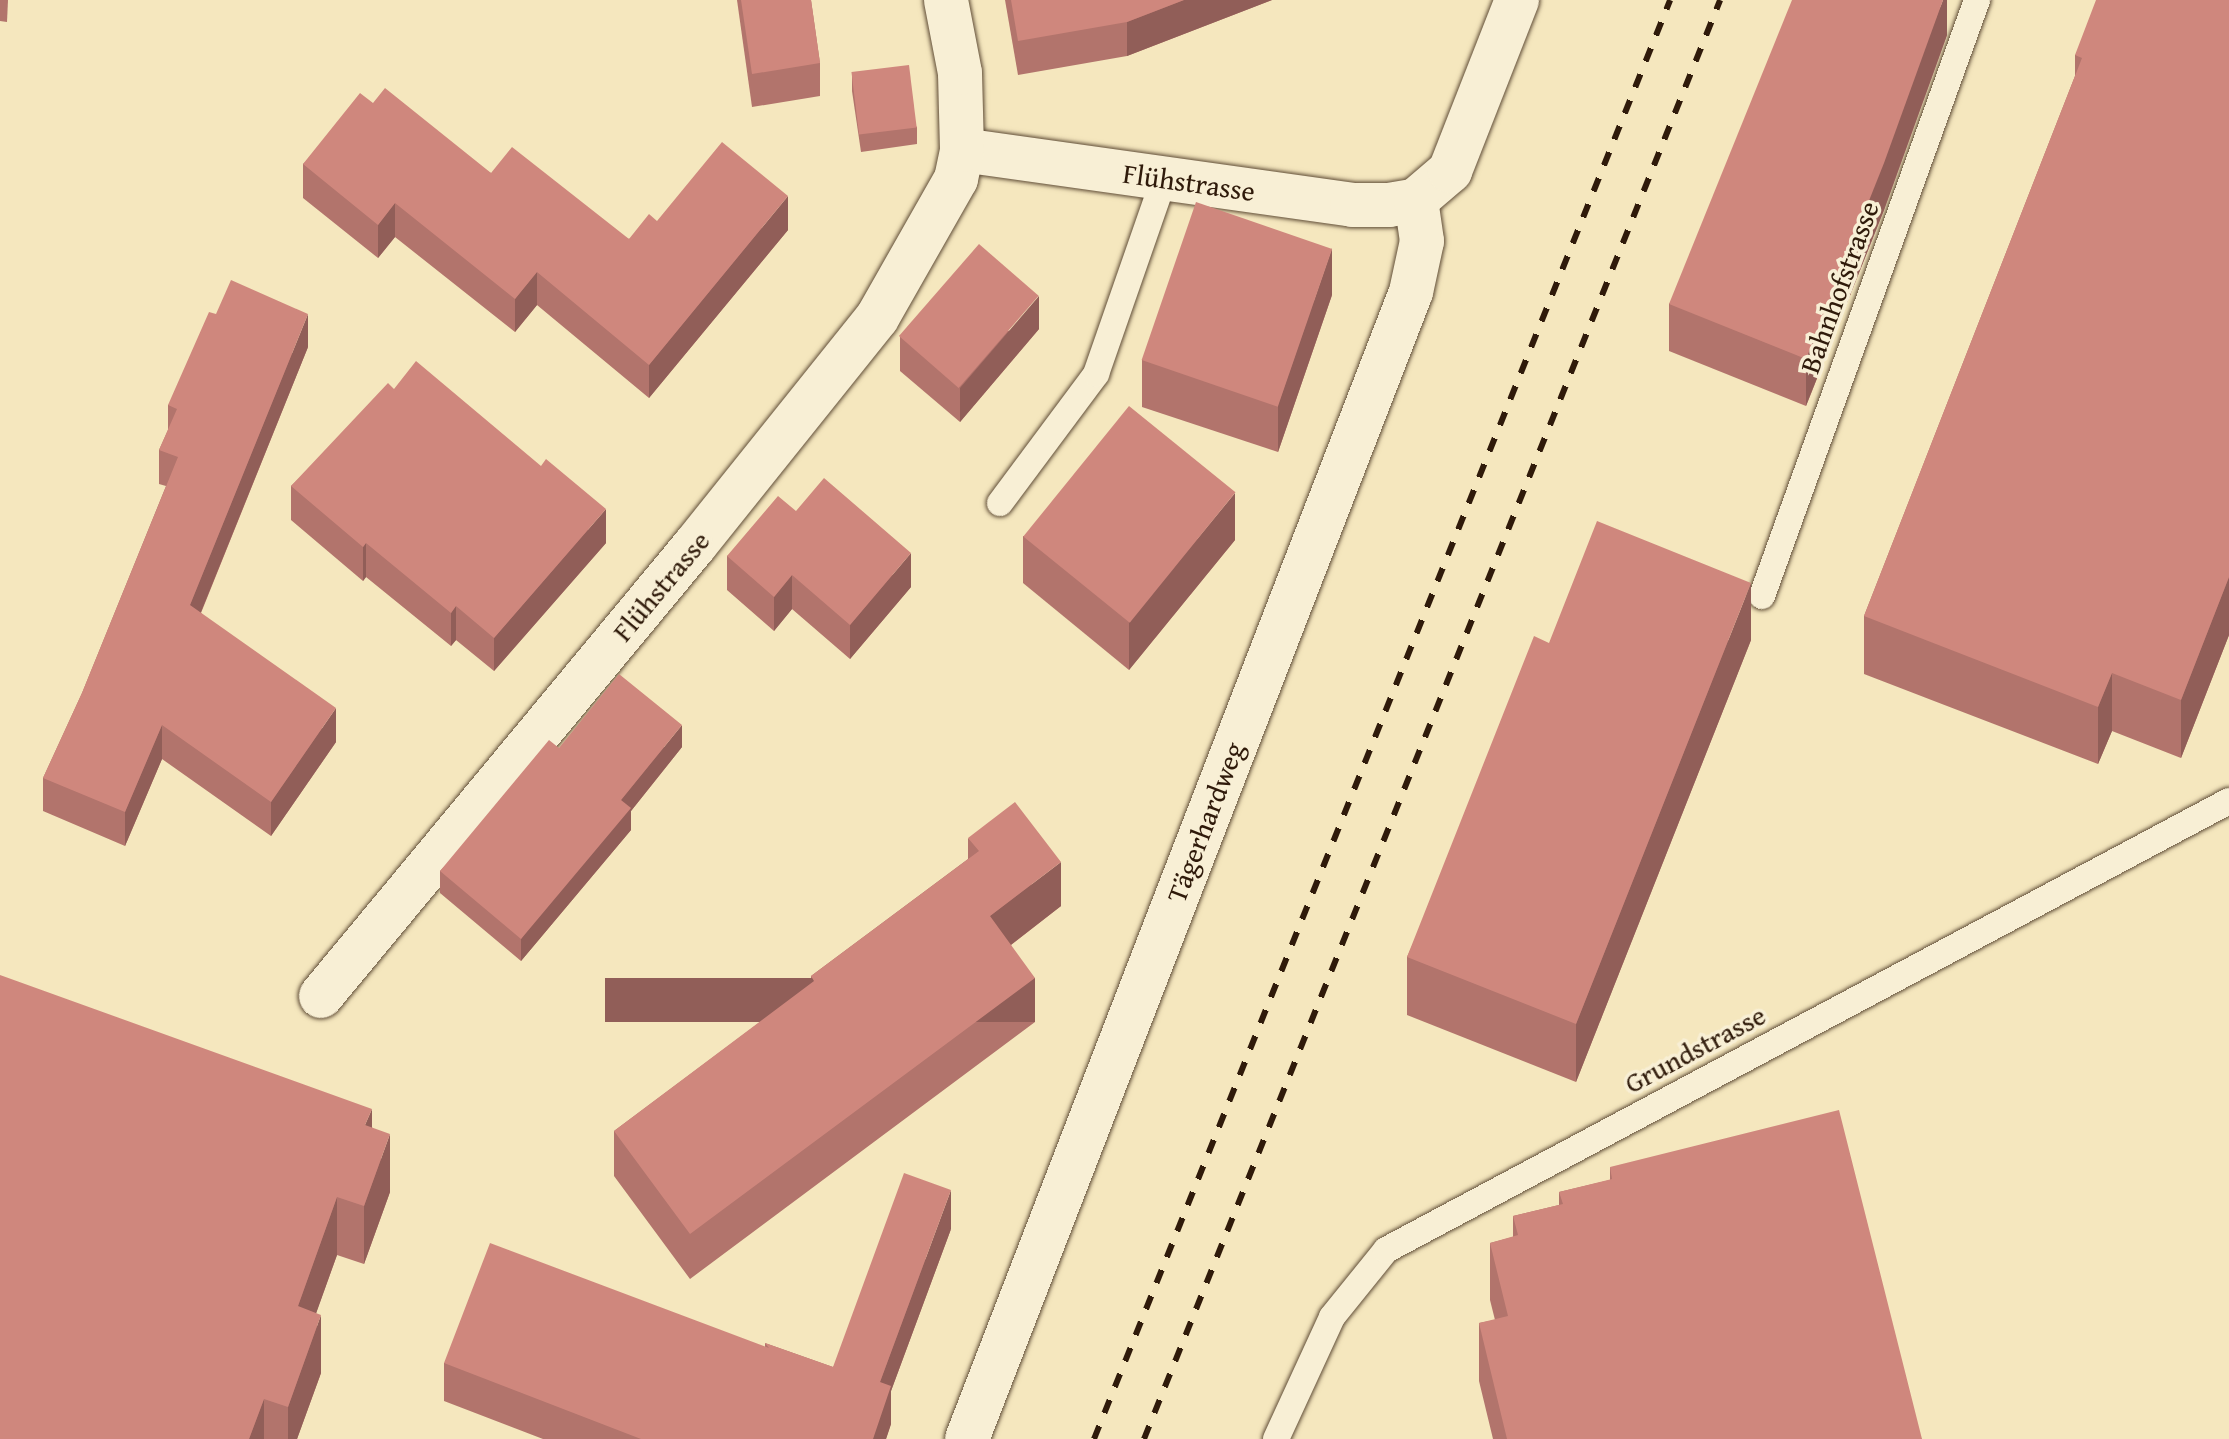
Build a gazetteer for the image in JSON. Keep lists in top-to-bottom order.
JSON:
{
  "streets": {
    "street": ["Flühstrasse", "Tägerhardweg"],
    "lane": ["Bahnhofstrasse", "Grundstrasse"]
  },
  "crossings": [
    ["Flühstrasse", "Tägerhardweg"]
  ]
}
